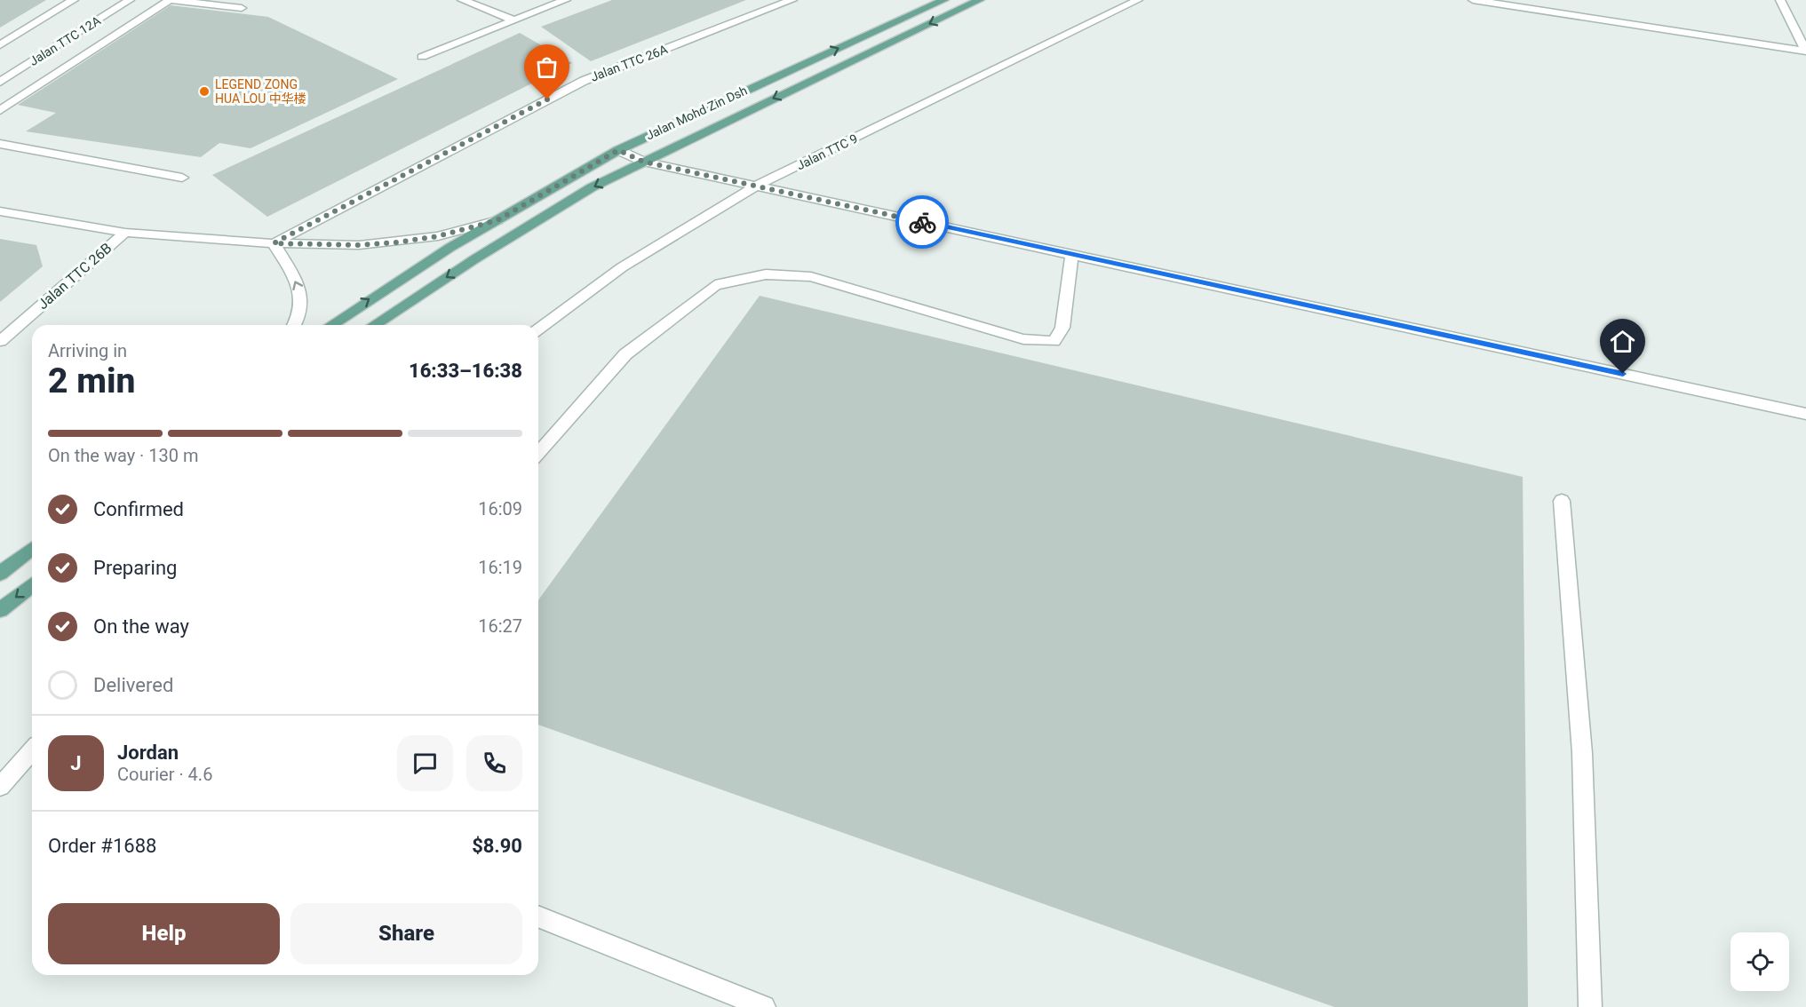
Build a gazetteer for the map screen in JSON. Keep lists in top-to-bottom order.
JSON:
{
  "streets": {
    "main road": ["Jalan Mohd Zin Dsh"],
    "street": [
      "Jalan TTC 12A",
      "Jalan TTC 26A",
      "Jalan TTC 9",
      "Jalan TTC 26B"
    ]
  },
  "places": ["LEGEND ZONG HUA LOU 中华楼"],
  "page": {
    "heading": ["2 min", "Arriving in", "16:33–16:38"],
    "panel": [
      "Jordan",
      "Courier · 4.6",
      "Order #1688",
      "$8.90"
    ],
    "bar": "On the way · 130 m",
    "list": [
      ["Confirmed", "16:09"],
      ["Preparing", "16:19"],
      ["On the way", "16:27"],
      "Delivered"
    ],
    "round": "J",
    "buttons": ["Help", "Share"]
  }
}
